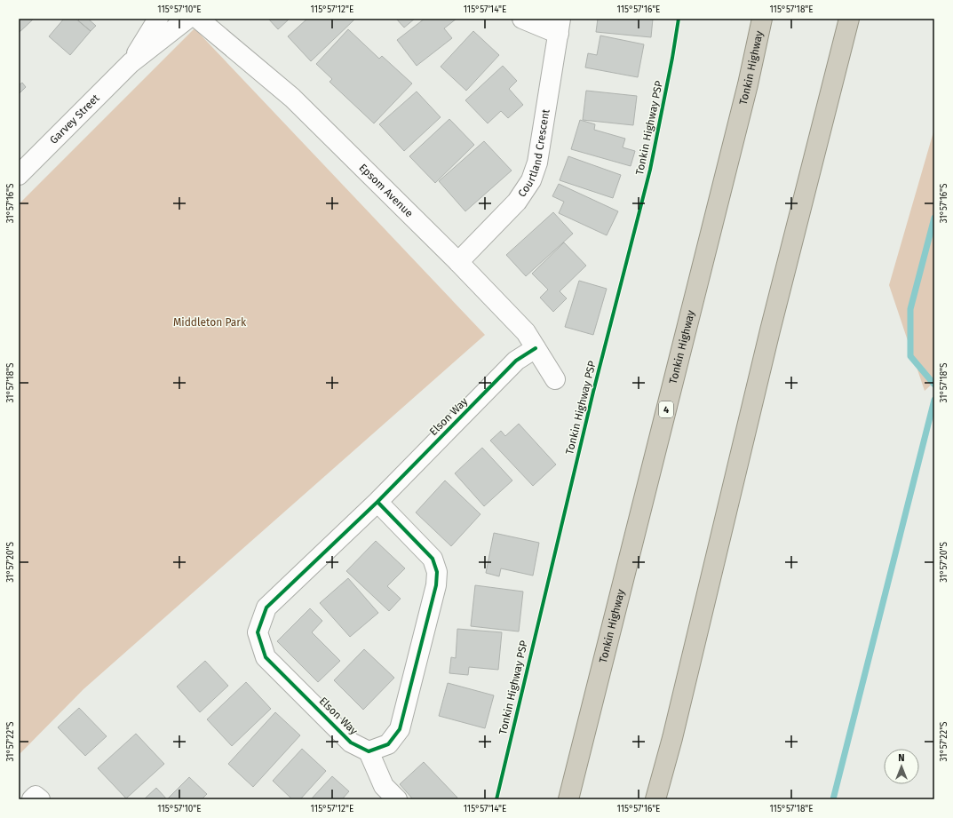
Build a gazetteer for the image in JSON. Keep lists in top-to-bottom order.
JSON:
{
  "streets": {
    "highway": ["Tonkin Highway", "4"],
    "street": [
      "Garvey Street",
      "Courtland Crescent",
      "Epsom Avenue",
      "Elson Way"
    ],
    "cycle path": ["Tonkin Highway PSP"]
  },
  "crossings": [
    ["Courtland Crescent", "Epsom Avenue"],
    ["Epsom Avenue", "Elson Way"]
  ],
  "parks": ["Middleton Park"],
  "north": "top",
  "coordinates": [
    "115°57'10\"E",
    "115°57'12\"E",
    "115°57'14\"E",
    "115°57'16\"E",
    "115°57'18\"E",
    "31°57'16\"S",
    "31°57'18\"S",
    "31°57'20\"S",
    "31°57'22\"S"
  ]
}
